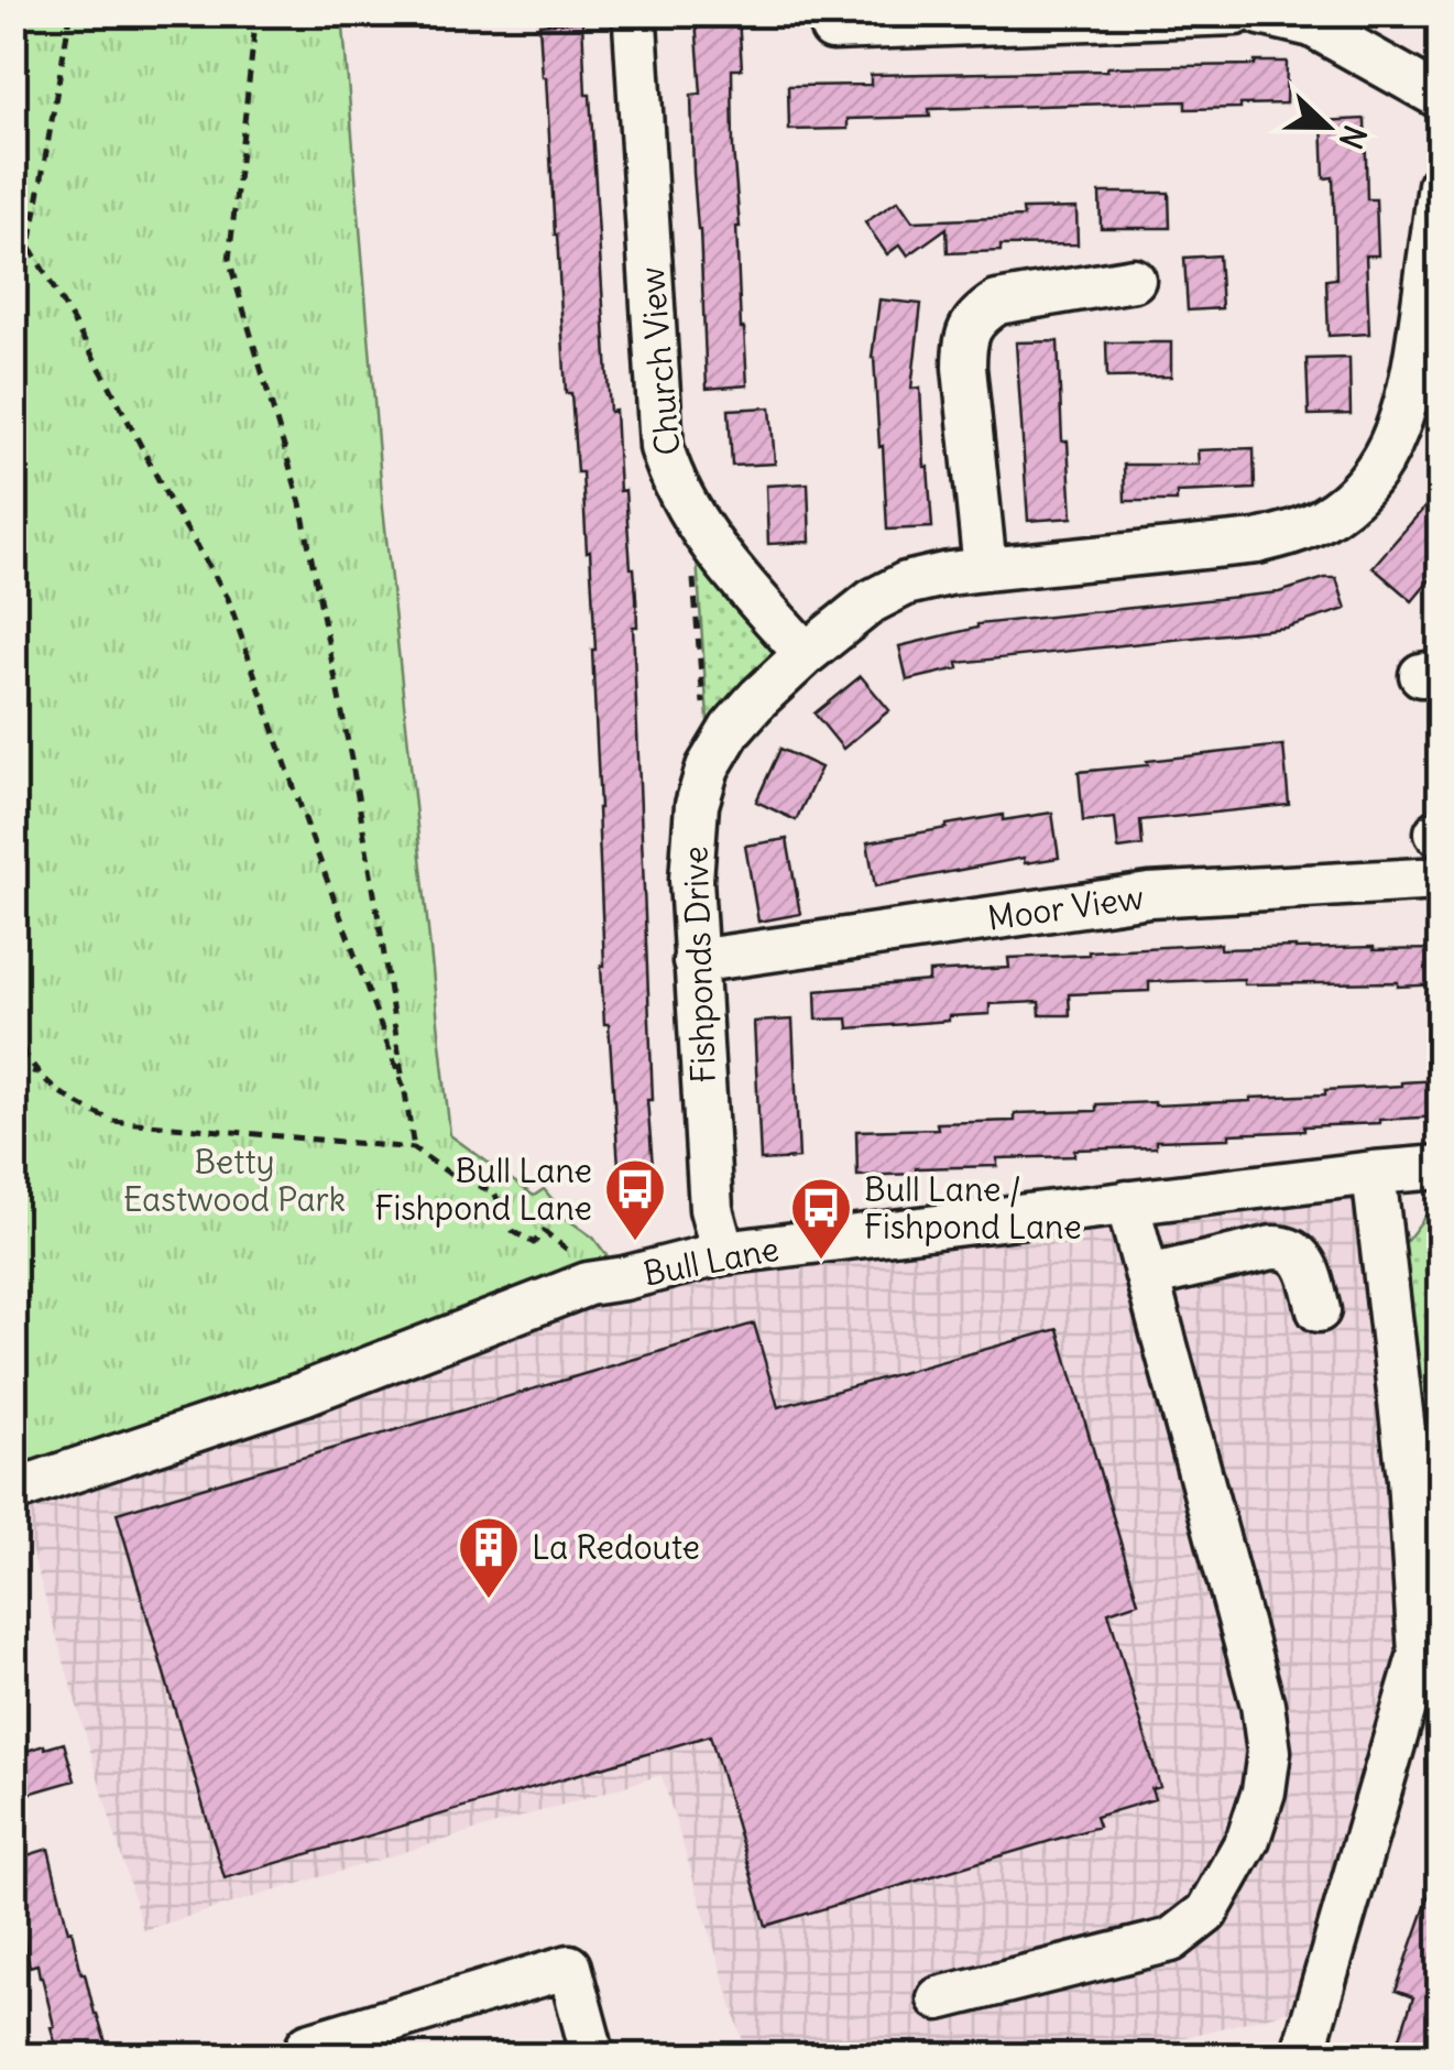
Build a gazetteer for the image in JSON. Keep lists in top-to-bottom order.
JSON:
{
  "streets": {
    "street": [
      "Church View",
      "Moor View",
      "Fishponds Drive",
      "Bull Lane"
    ]
  },
  "crossings": [
    ["Church View", "Fishponds Drive"],
    ["Moor View", "Fishponds Drive"],
    ["Fishponds Drive", "Bull Lane"]
  ],
  "parks": ["Betty Eastwood Park"],
  "places": {
    "bus stop": ["Bull Lane Fishpond Lane", "Bull Lane / Fishpond Lane"],
    "building": ["La Redoute"]
  },
  "north": "right"
}
